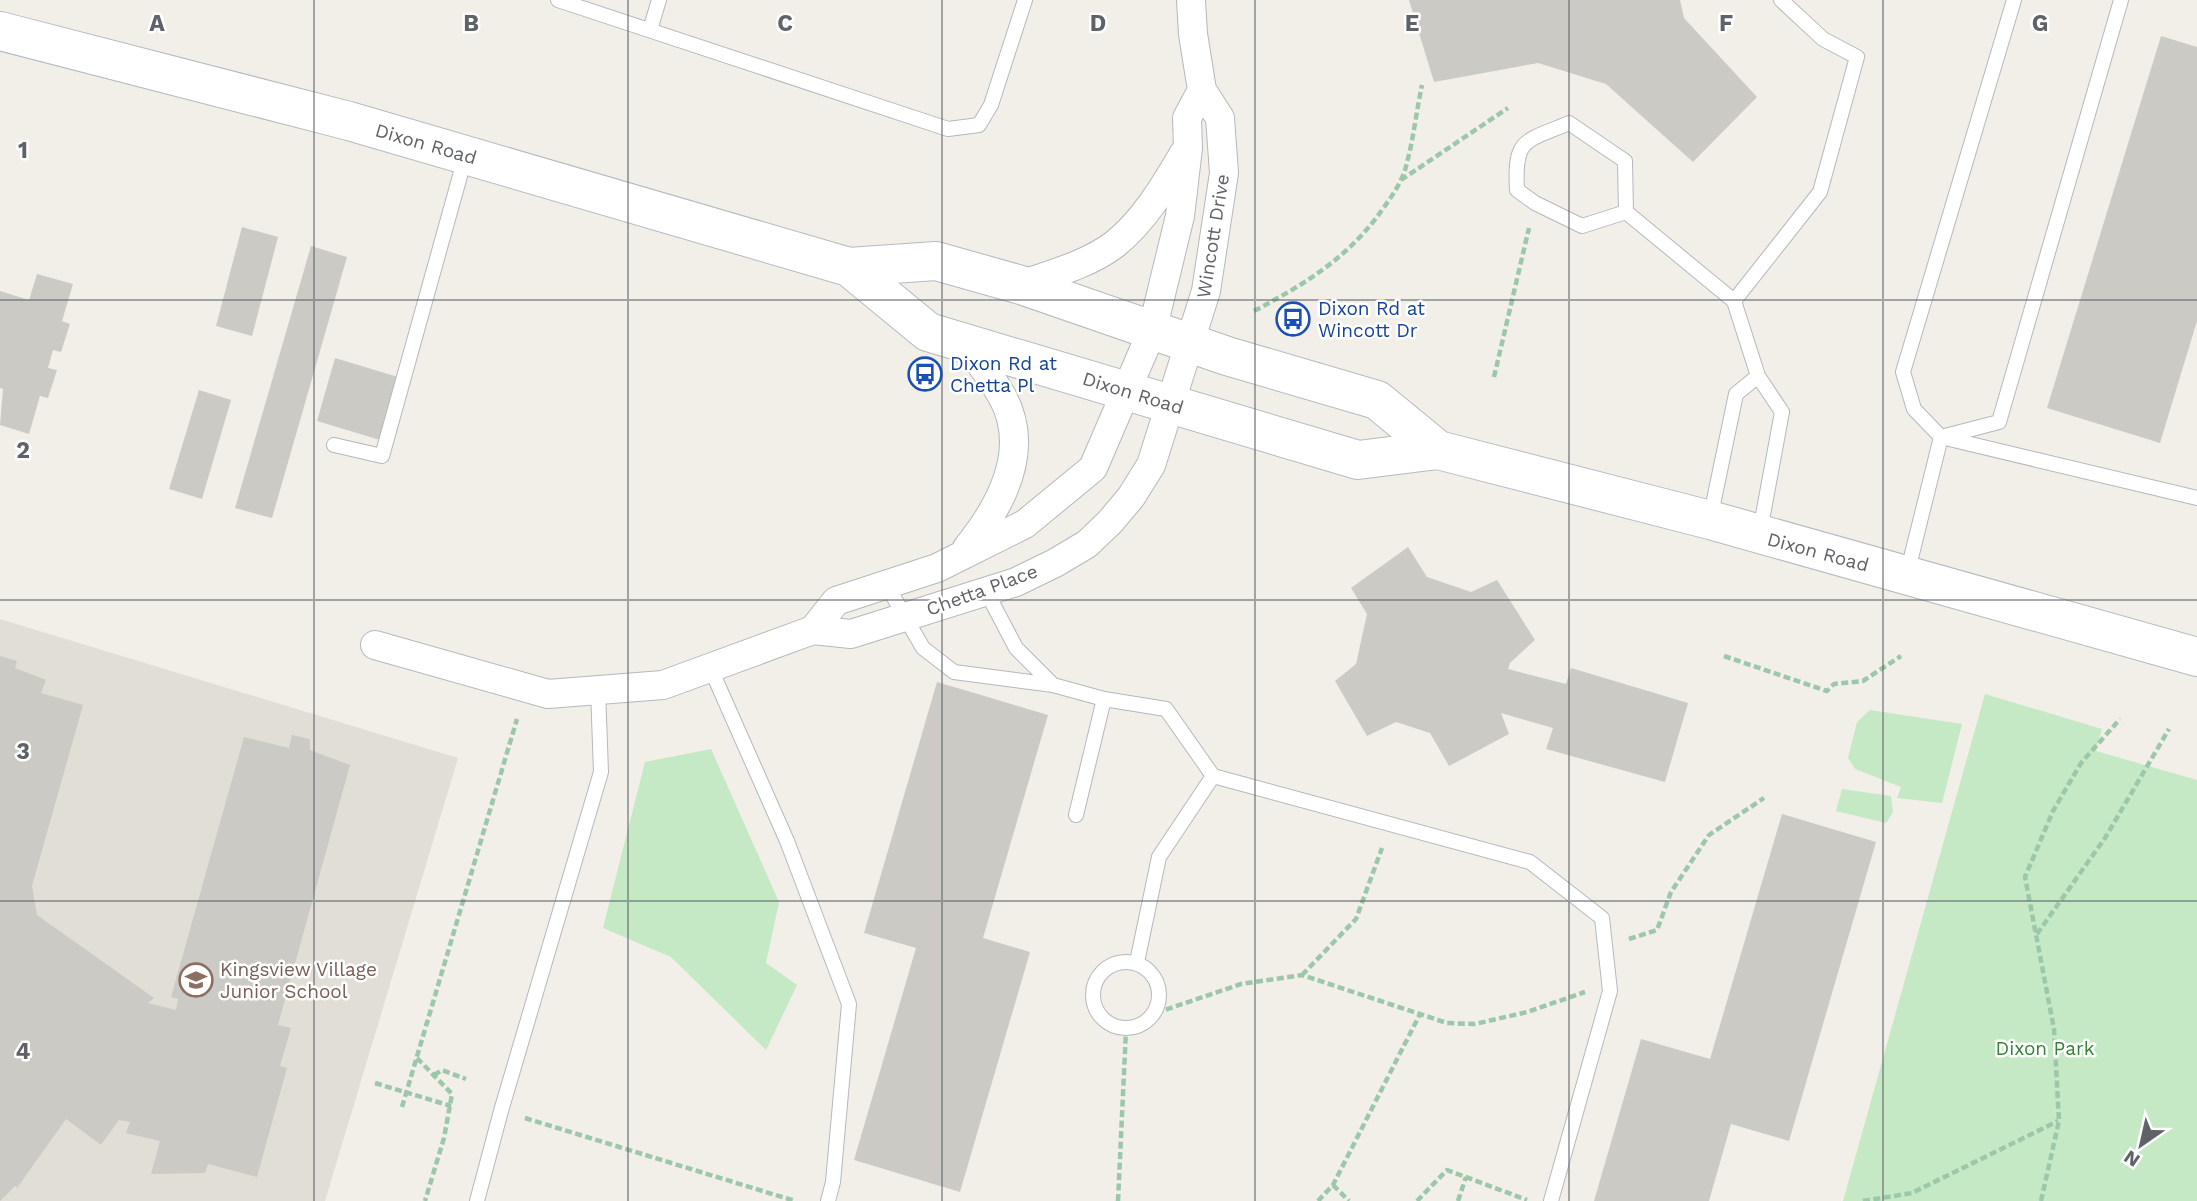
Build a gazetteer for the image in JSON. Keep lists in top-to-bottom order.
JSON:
{
  "streets": {
    "main road": ["Dixon Road"],
    "street": ["Wincott Drive", "Chetta Place"]
  },
  "crossings": [
    ["Dixon Road", "Wincott Drive"],
    ["Dixon Road", "Chetta Place"],
    ["Wincott Drive", "Chetta Place"]
  ],
  "parks": ["Dixon Park"],
  "places": {
    "bus stop": ["Dixon Rd at Wincott Dr", "Dixon Rd at Chetta Pl"],
    "school or university": ["Kingsview Village Junior School"]
  },
  "north": "bottom left",
  "grid": {
    "columns": [
      "A",
      "B",
      "C",
      "D",
      "E",
      "F",
      "G"
    ],
    "rows": [
      "1",
      "2",
      "3",
      "4"
    ]
  }
}
